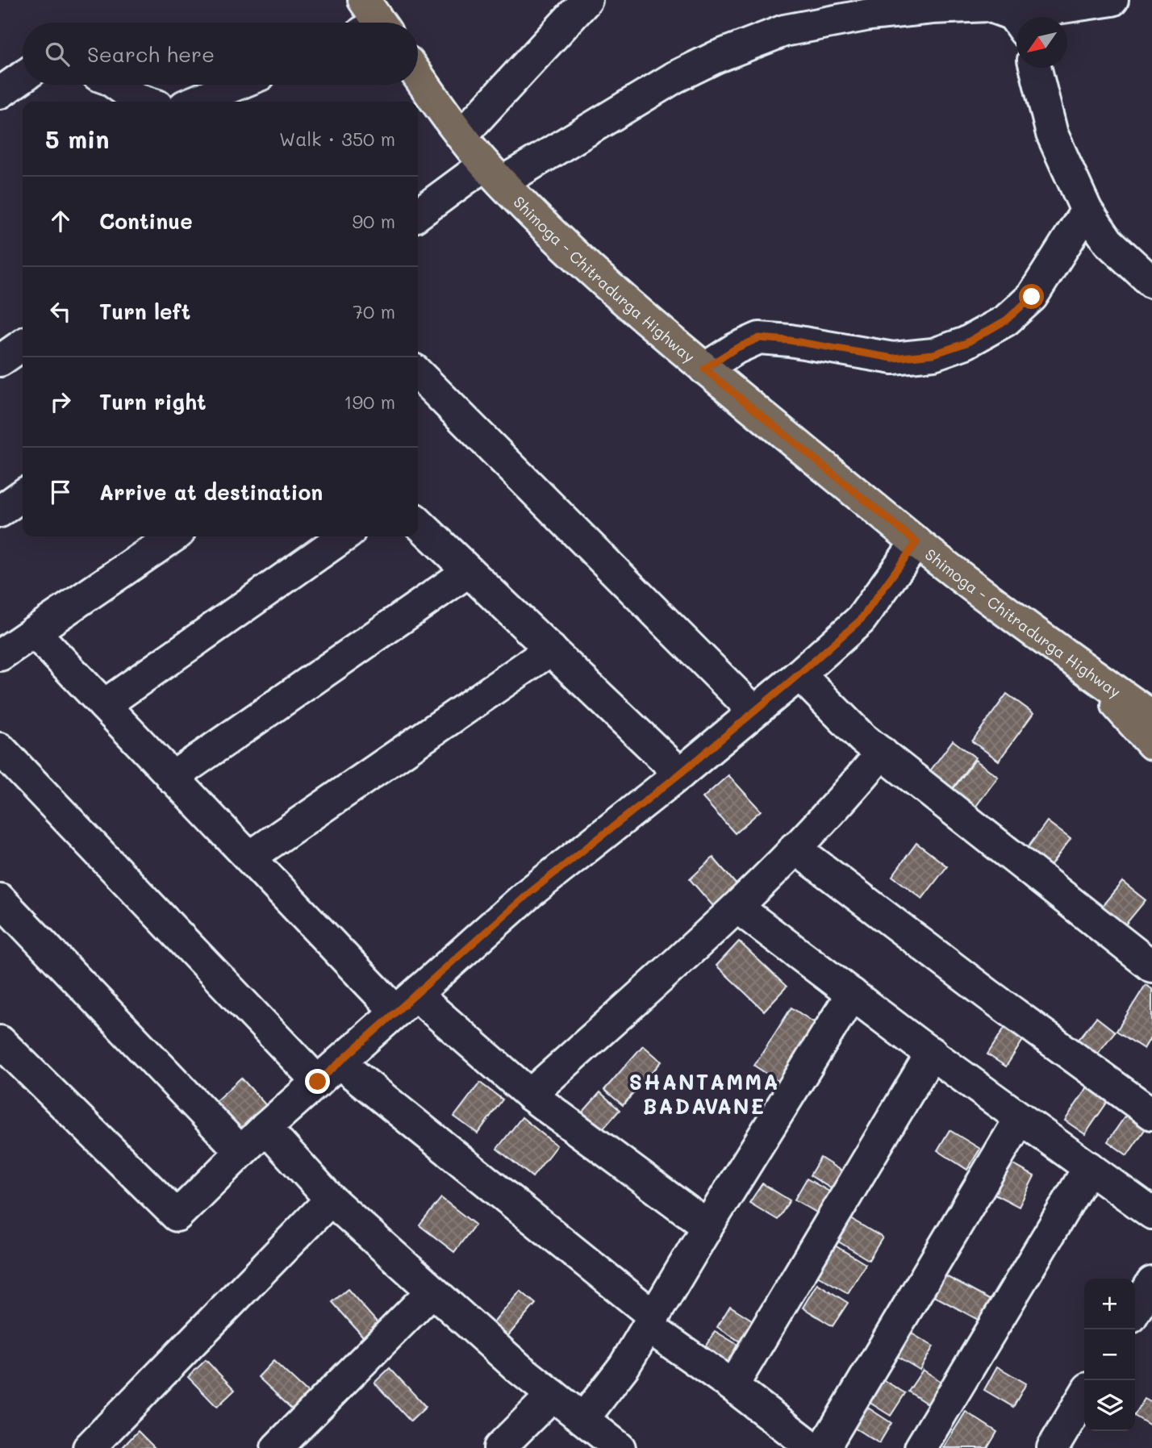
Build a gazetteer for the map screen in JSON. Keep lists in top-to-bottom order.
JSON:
{
  "streets": {
    "main road": ["Shimoga - Chitradurga Highway"]
  },
  "districts": ["SHANTAMMA BADAVANE"],
  "north": "bottom left",
  "page": {
    "search": "Search here",
    "heading": ["5 min", "Walk · 350 m"],
    "list": [
      ["Continue", "90 m"],
      ["Turn left", "70 m"],
      ["Turn right", "190 m"],
      "Arrive at destination"
    ],
    "map_buttons": ["+", "−"]
  }
}
